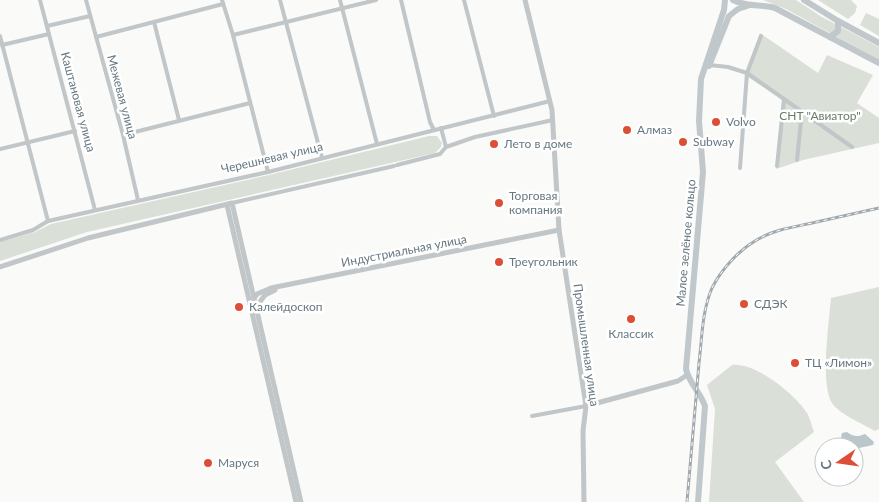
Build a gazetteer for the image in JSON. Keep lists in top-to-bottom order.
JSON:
{
  "streets": {
    "main road": ["Малое зелёное кольцо"],
    "street": [
      "Межевая улица",
      "Каштановая улица",
      "Черешневая улица",
      "Индустриальная улица",
      "Промышленная улица"
    ]
  },
  "crossings": [
    ["Межевая улица", "Черешневая улица"],
    ["Каштановая улица", "Черешневая улица"],
    ["Черешневая улица", "Промышленная улица"],
    ["Индустриальная улица", "Промышленная улица"]
  ],
  "parks": ["СНТ \"Авиатор\""],
  "places": [
    "Volvo",
    "Алмаз",
    "Subway",
    "Лето в доме",
    "Торговая компания",
    "Треугольник",
    "СДЭК",
    "Калейдоскоп",
    "Классик",
    "ТЦ «Лимон»",
    "Маруся"
  ],
  "north": "left"
}
